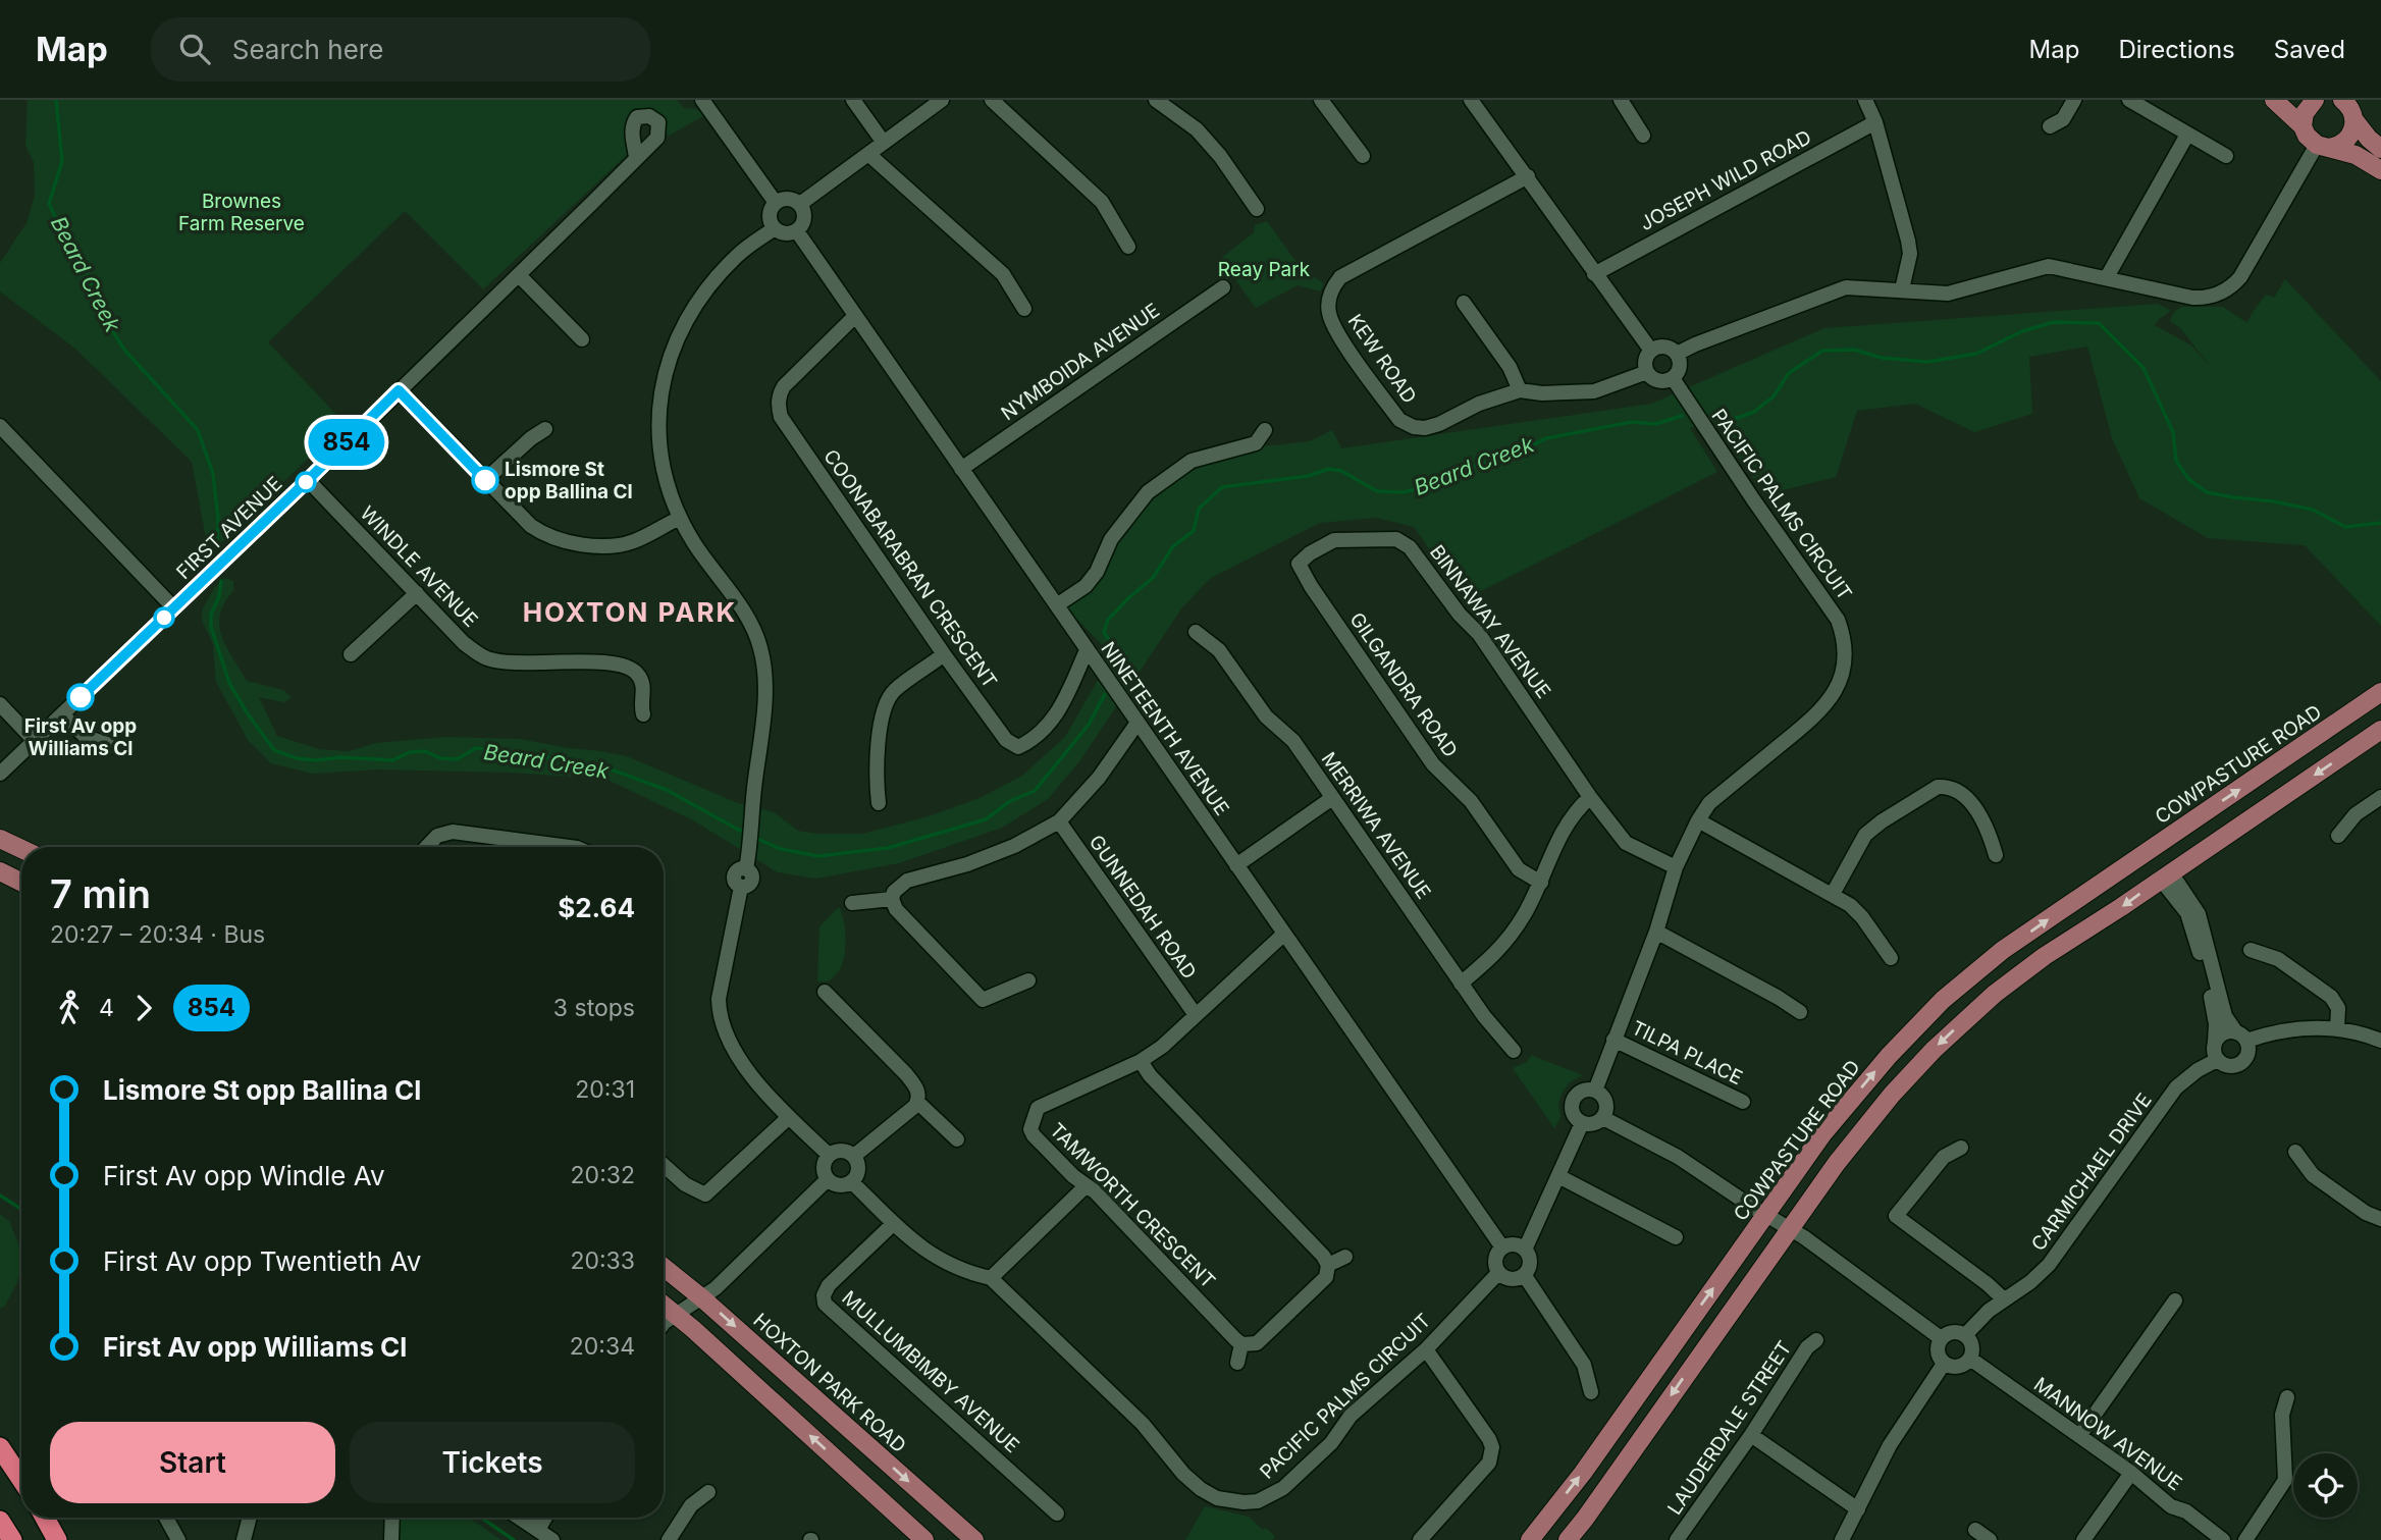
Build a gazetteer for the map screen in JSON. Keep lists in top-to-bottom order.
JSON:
{
  "streets": {
    "main road": ["COWPASTURE ROAD", "HOXTON PARK ROAD"],
    "street": [
      "JOSEPH WILD ROAD",
      "KEW ROAD",
      "NYMBOIDA AVENUE",
      "PACIFIC PALMS CIRCUIT",
      "FIRST AVENUE",
      "WINDLE AVENUE",
      "COONABARABRAN CRESCENT",
      "BINNAWAY AVENUE",
      "GILGANDRA ROAD",
      "NINETEENTH AVENUE",
      "MERRIWA AVENUE",
      "GUNNEDAH ROAD",
      "TILPA PLACE",
      "CARMICHAEL DRIVE",
      "TAMWORTH CRESCENT",
      "MULLUMBIMBY AVENUE",
      "LAUDERDALE STREET",
      "MANNOW AVENUE"
    ]
  },
  "crossings": [
    ["KEW ROAD", "PACIFIC PALMS CIRCUIT"],
    ["NYMBOIDA AVENUE", "NINETEENTH AVENUE"],
    ["PACIFIC PALMS CIRCUIT", "BINNAWAY AVENUE"],
    ["PACIFIC PALMS CIRCUIT", "NINETEENTH AVENUE"],
    ["PACIFIC PALMS CIRCUIT", "TILPA PLACE"],
    ["PACIFIC PALMS CIRCUIT", "MULLUMBIMBY AVENUE"],
    ["FIRST AVENUE", "WINDLE AVENUE"],
    ["COONABARABRAN CRESCENT", "NINETEENTH AVENUE"],
    ["BINNAWAY AVENUE", "GILGANDRA ROAD"],
    ["NINETEENTH AVENUE", "TAMWORTH CRESCENT"],
    ["GUNNEDAH ROAD", "TAMWORTH CRESCENT"],
    ["CARMICHAEL DRIVE", "MANNOW AVENUE"]
  ],
  "districts": ["HOXTON PARK"],
  "water": ["Beard Creek"],
  "parks": ["Brownes Farm Reserve", "Reay Park"],
  "places": ["Lismore St opp Ballina Cl", "First Av opp Williams Cl"],
  "lines": ["bus line 854"],
  "page": {
    "header": "Map",
    "search": "Search here",
    "nav": ["Map", "Directions", "Saved"],
    "on_map": "854",
    "heading": ["7 min", "20:27 – 20:34 · Bus", "$2.64"],
    "legs": ["4", "854", "3 stops"],
    "list": [
      {
        "name": "Lismore St opp Ballina Cl",
        "value": "20:31"
      },
      {
        "name": "First Av opp Windle Av",
        "value": "20:32"
      },
      {
        "name": "First Av opp Twentieth Av",
        "value": "20:33"
      },
      {
        "name": "First Av opp Williams Cl",
        "value": "20:34"
      }
    ],
    "buttons": ["Start", "Tickets"]
  }
}
